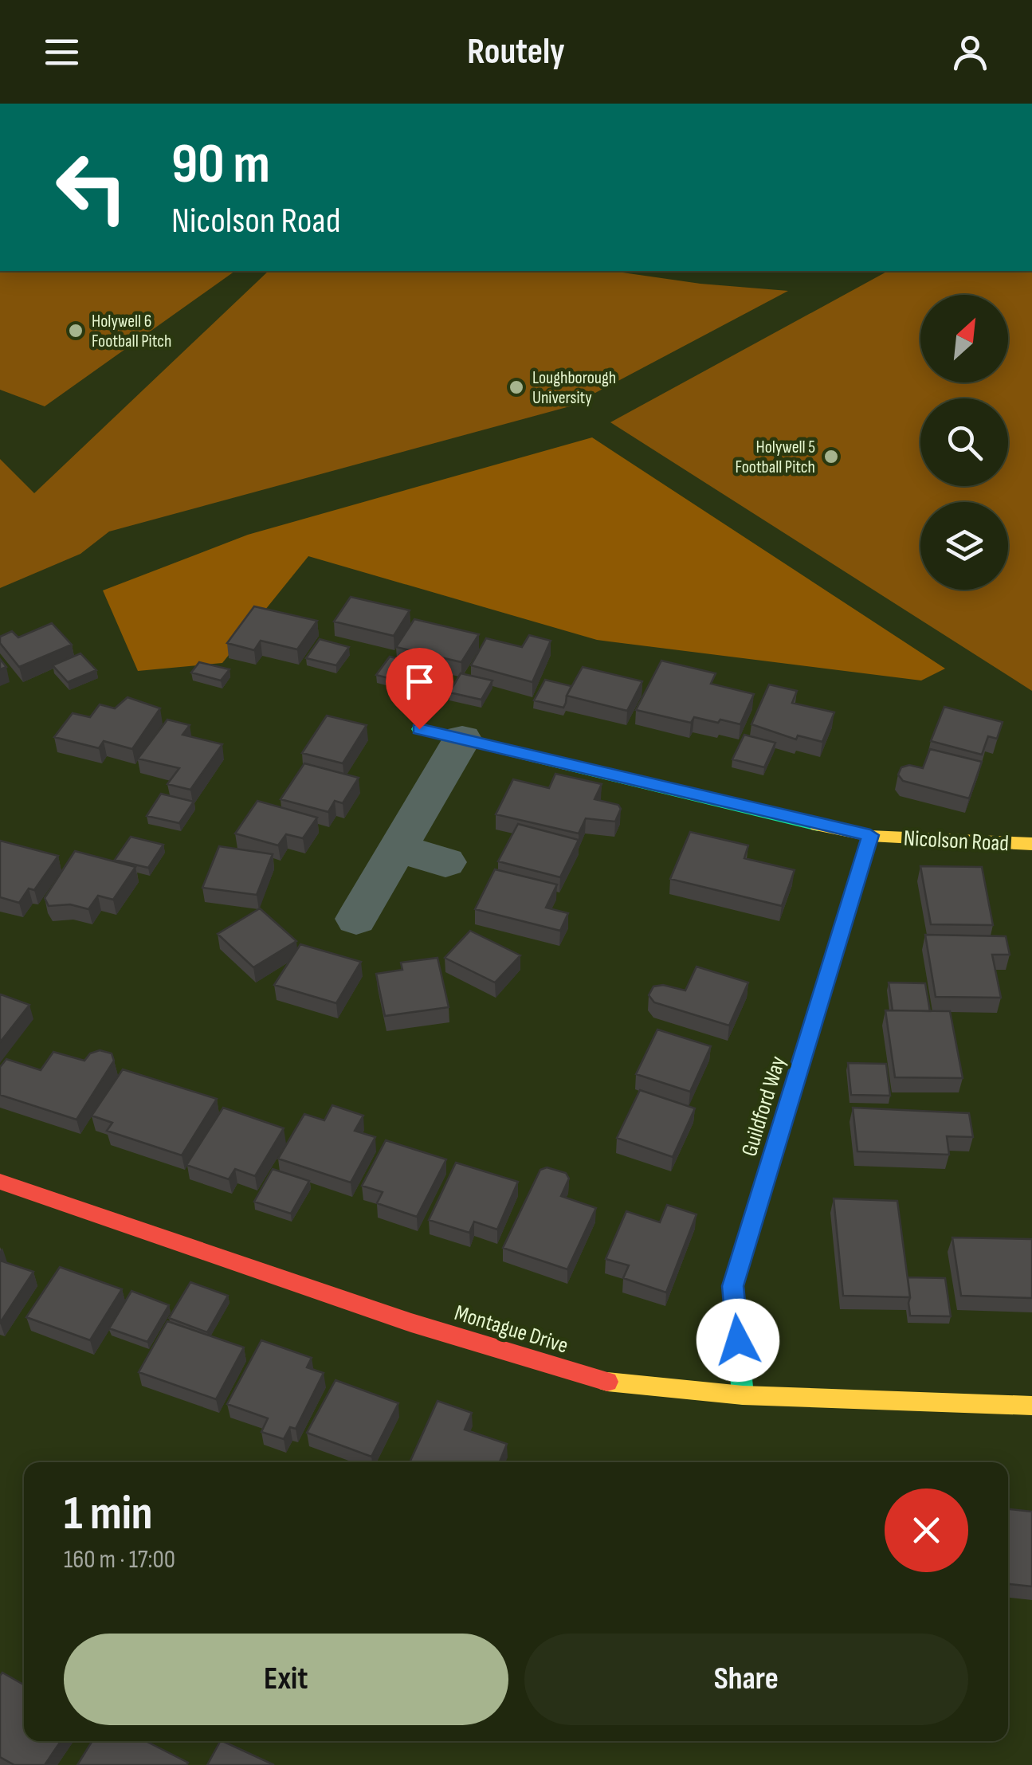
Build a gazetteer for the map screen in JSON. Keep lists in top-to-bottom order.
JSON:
{
  "streets": {
    "street": ["Nicolson Road", "Guildford Way", "Montague Drive"]
  },
  "crossings": [
    ["Nicolson Road", "Guildford Way"],
    ["Guildford Way", "Montague Drive"]
  ],
  "places": ["Holywell 6 Football Pitch", "Loughborough University", "Holywell 5 Football Pitch"],
  "north": "top right",
  "page": {
    "header": "Routely",
    "turn": ["90 m", "Nicolson Road"],
    "heading": ["1 min", "160 m · 17:00"],
    "buttons": ["Exit", "Share"]
  }
}
